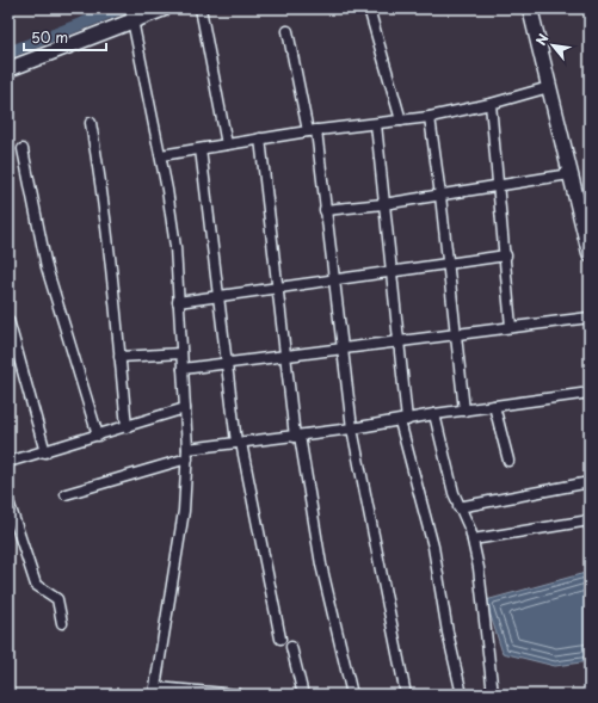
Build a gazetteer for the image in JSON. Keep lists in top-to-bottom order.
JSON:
{
  "scale_bar": "50 m",
  "north": "top left"
}
